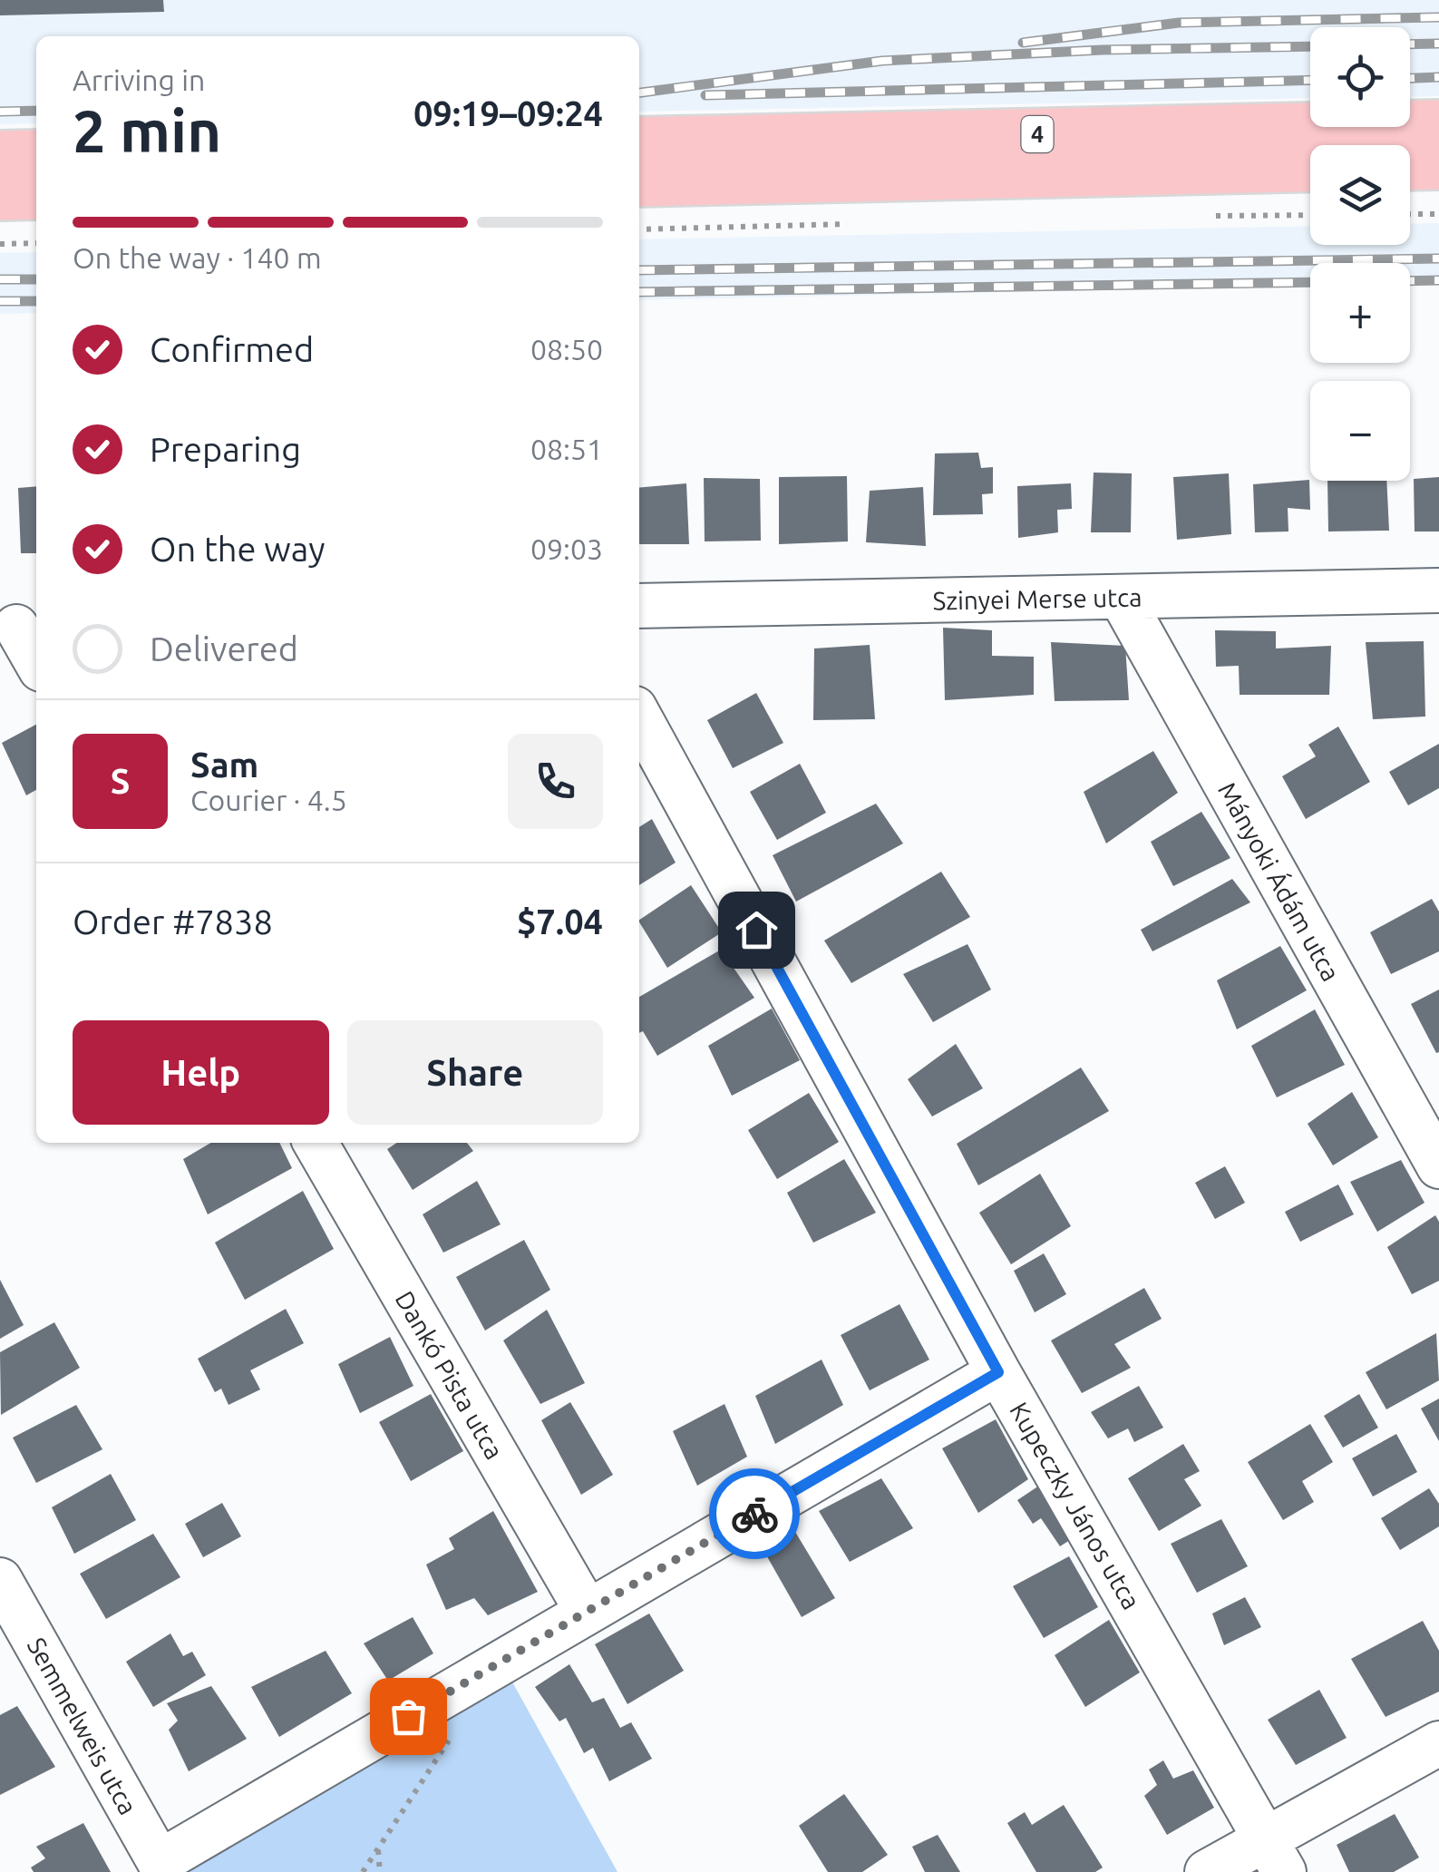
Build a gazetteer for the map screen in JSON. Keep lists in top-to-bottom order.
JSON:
{
  "streets": {
    "main road": ["4"],
    "street": [
      "Szinyei Merse utca",
      "Mányoki Ádám utca",
      "Dankó Pista utca",
      "Kupeczky János utca",
      "Semmelweis utca"
    ]
  },
  "crossings": [
    ["Szinyei Merse utca", "Mányoki Ádám utca"]
  ],
  "page": {
    "map_buttons": ["+", "−"],
    "heading": ["2 min", "Arriving in", "09:19–09:24"],
    "panel": [
      "Sam",
      "Courier · 4.5",
      "Order #7838",
      "$7.04"
    ],
    "bar": "On the way · 140 m",
    "list": [
      ["Confirmed", "08:50"],
      ["Preparing", "08:51"],
      ["On the way", "09:03"],
      "Delivered"
    ],
    "round": "S",
    "buttons": ["Help", "Share"]
  }
}
